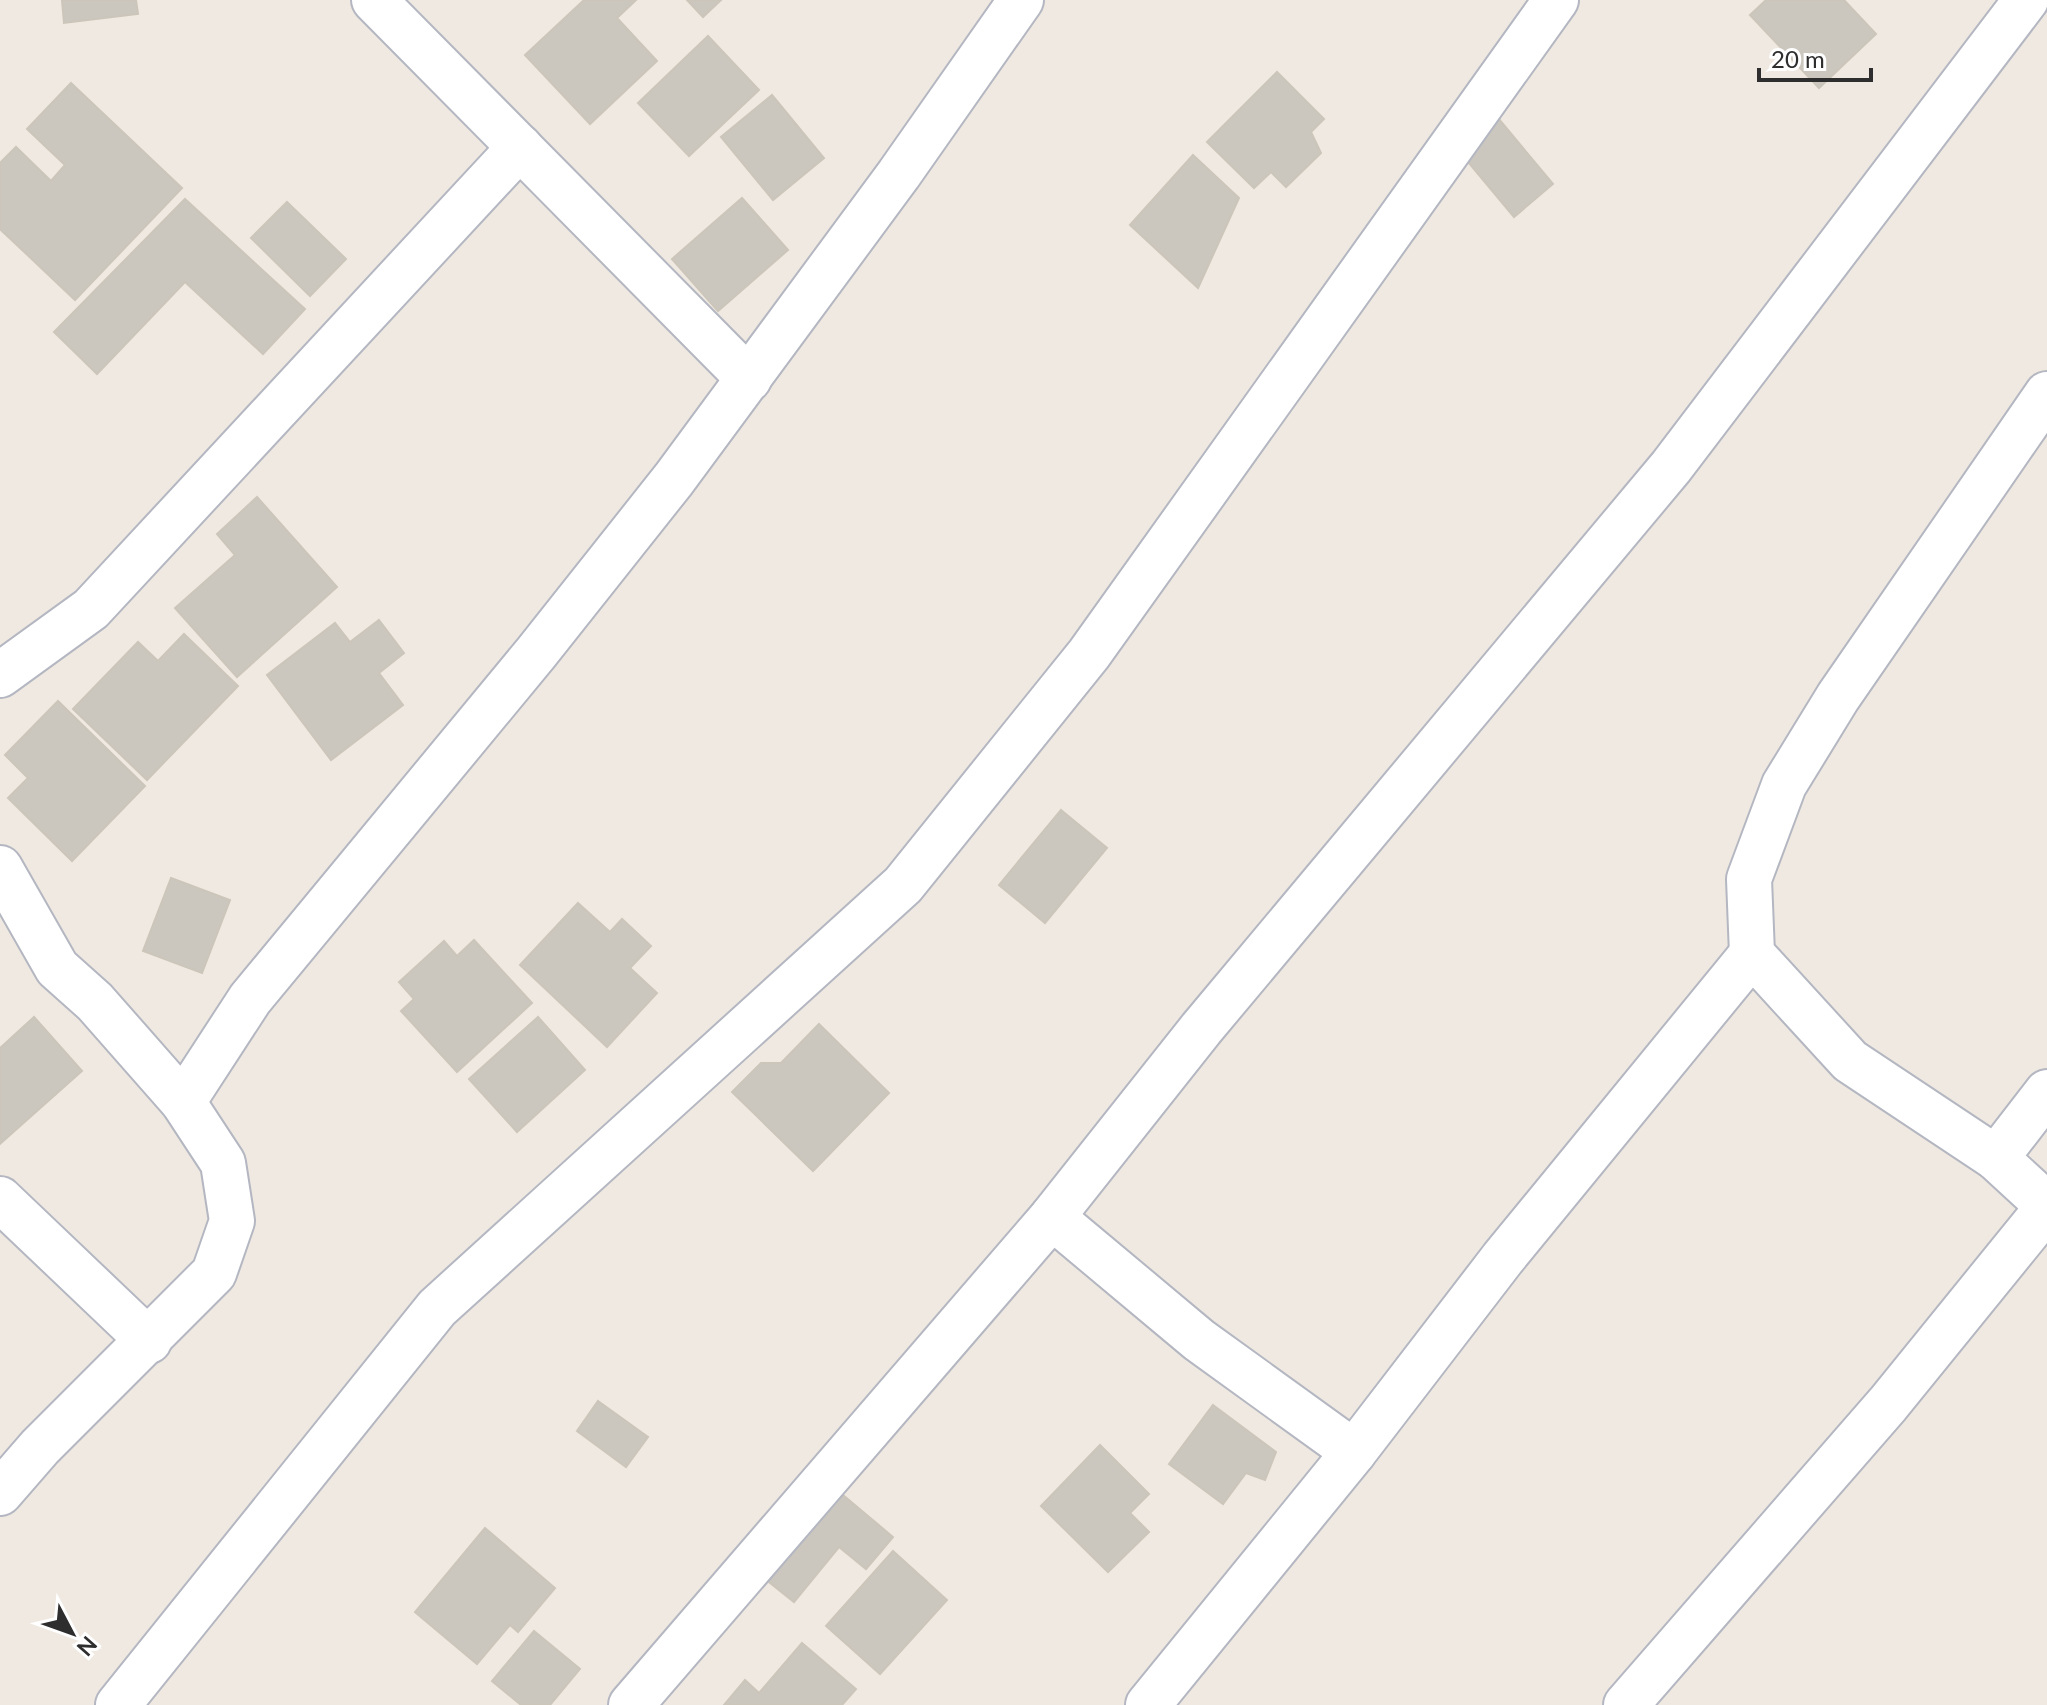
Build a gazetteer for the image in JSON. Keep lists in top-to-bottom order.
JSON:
{
  "scale_bar": "20 m",
  "north": "bottom right"
}
